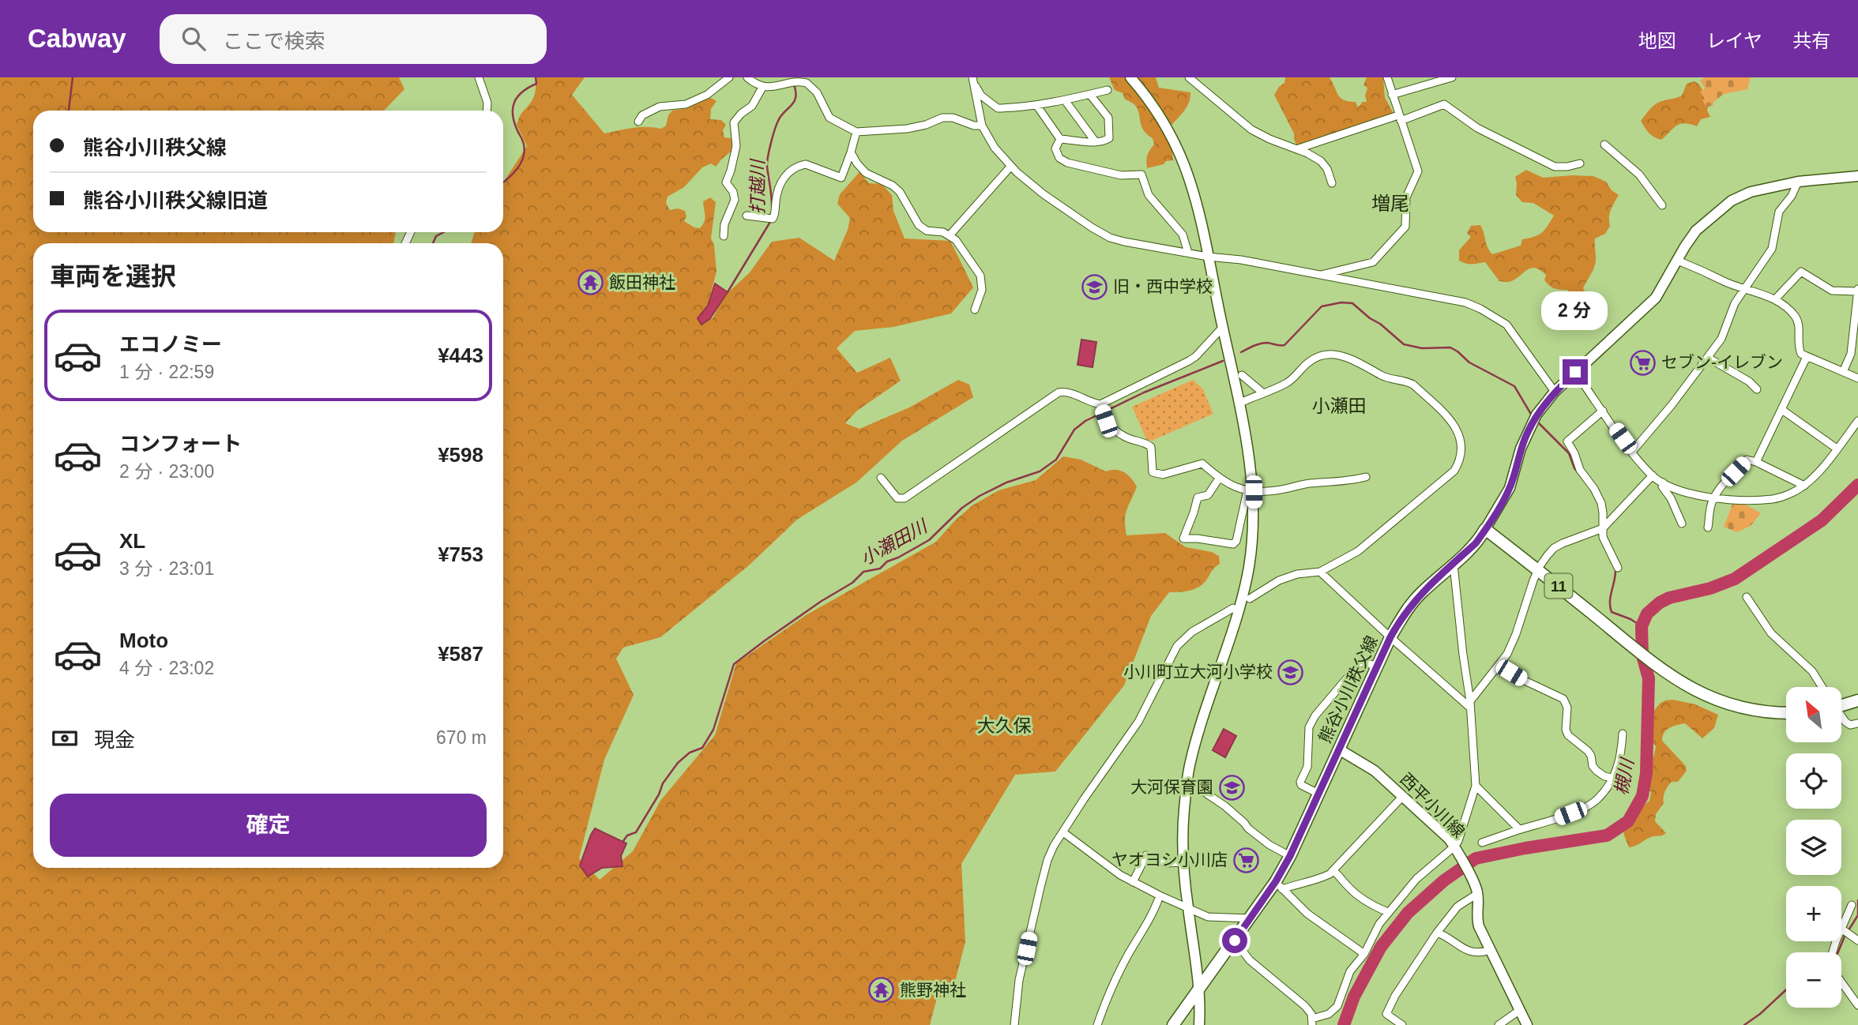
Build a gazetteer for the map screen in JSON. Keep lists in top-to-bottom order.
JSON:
{
  "streets": {
    "main road": ["11", "熊谷小川秩父線"],
    "street": ["西平小川線"]
  },
  "crossings": [
    ["11", "熊谷小川秩父線"],
    ["熊谷小川秩父線", "西平小川線"]
  ],
  "districts": ["増尾", "小瀬田", "大久保"],
  "water": ["打越川", "小瀬田川", "槻川"],
  "places": {
    "temple": ["飯田神社", "熊野神社"],
    "school or university": ["旧・西中学校", "小川町立大河小学校", "大河保育園"],
    "supermarket": ["セブン-イレブン", "ヤオヨシ小川店"]
  },
  "north": "top left",
  "page": {
    "header": "Cabway",
    "search": "ここで検索",
    "nav": ["地図", "レイヤ", "共有"],
    "banner": ["熊谷小川秩父線", "熊谷小川秩父線旧道"],
    "heading": "車両を選択",
    "bubble": "2 分",
    "list": [
      {
        "name": "エコノミー",
        "note": "1 分 · 22:59",
        "value": "¥443"
      },
      {
        "name": "コンフォート",
        "note": "2 分 · 23:00",
        "value": "¥598"
      },
      {
        "name": "XL",
        "note": "3 分 · 23:01",
        "value": "¥753"
      },
      {
        "name": "Moto",
        "note": "4 分 · 23:02",
        "value": "¥587"
      }
    ],
    "map_buttons": ["+", "−"],
    "pay": ["現金", "670 m"],
    "buttons": "確定"
  }
}
